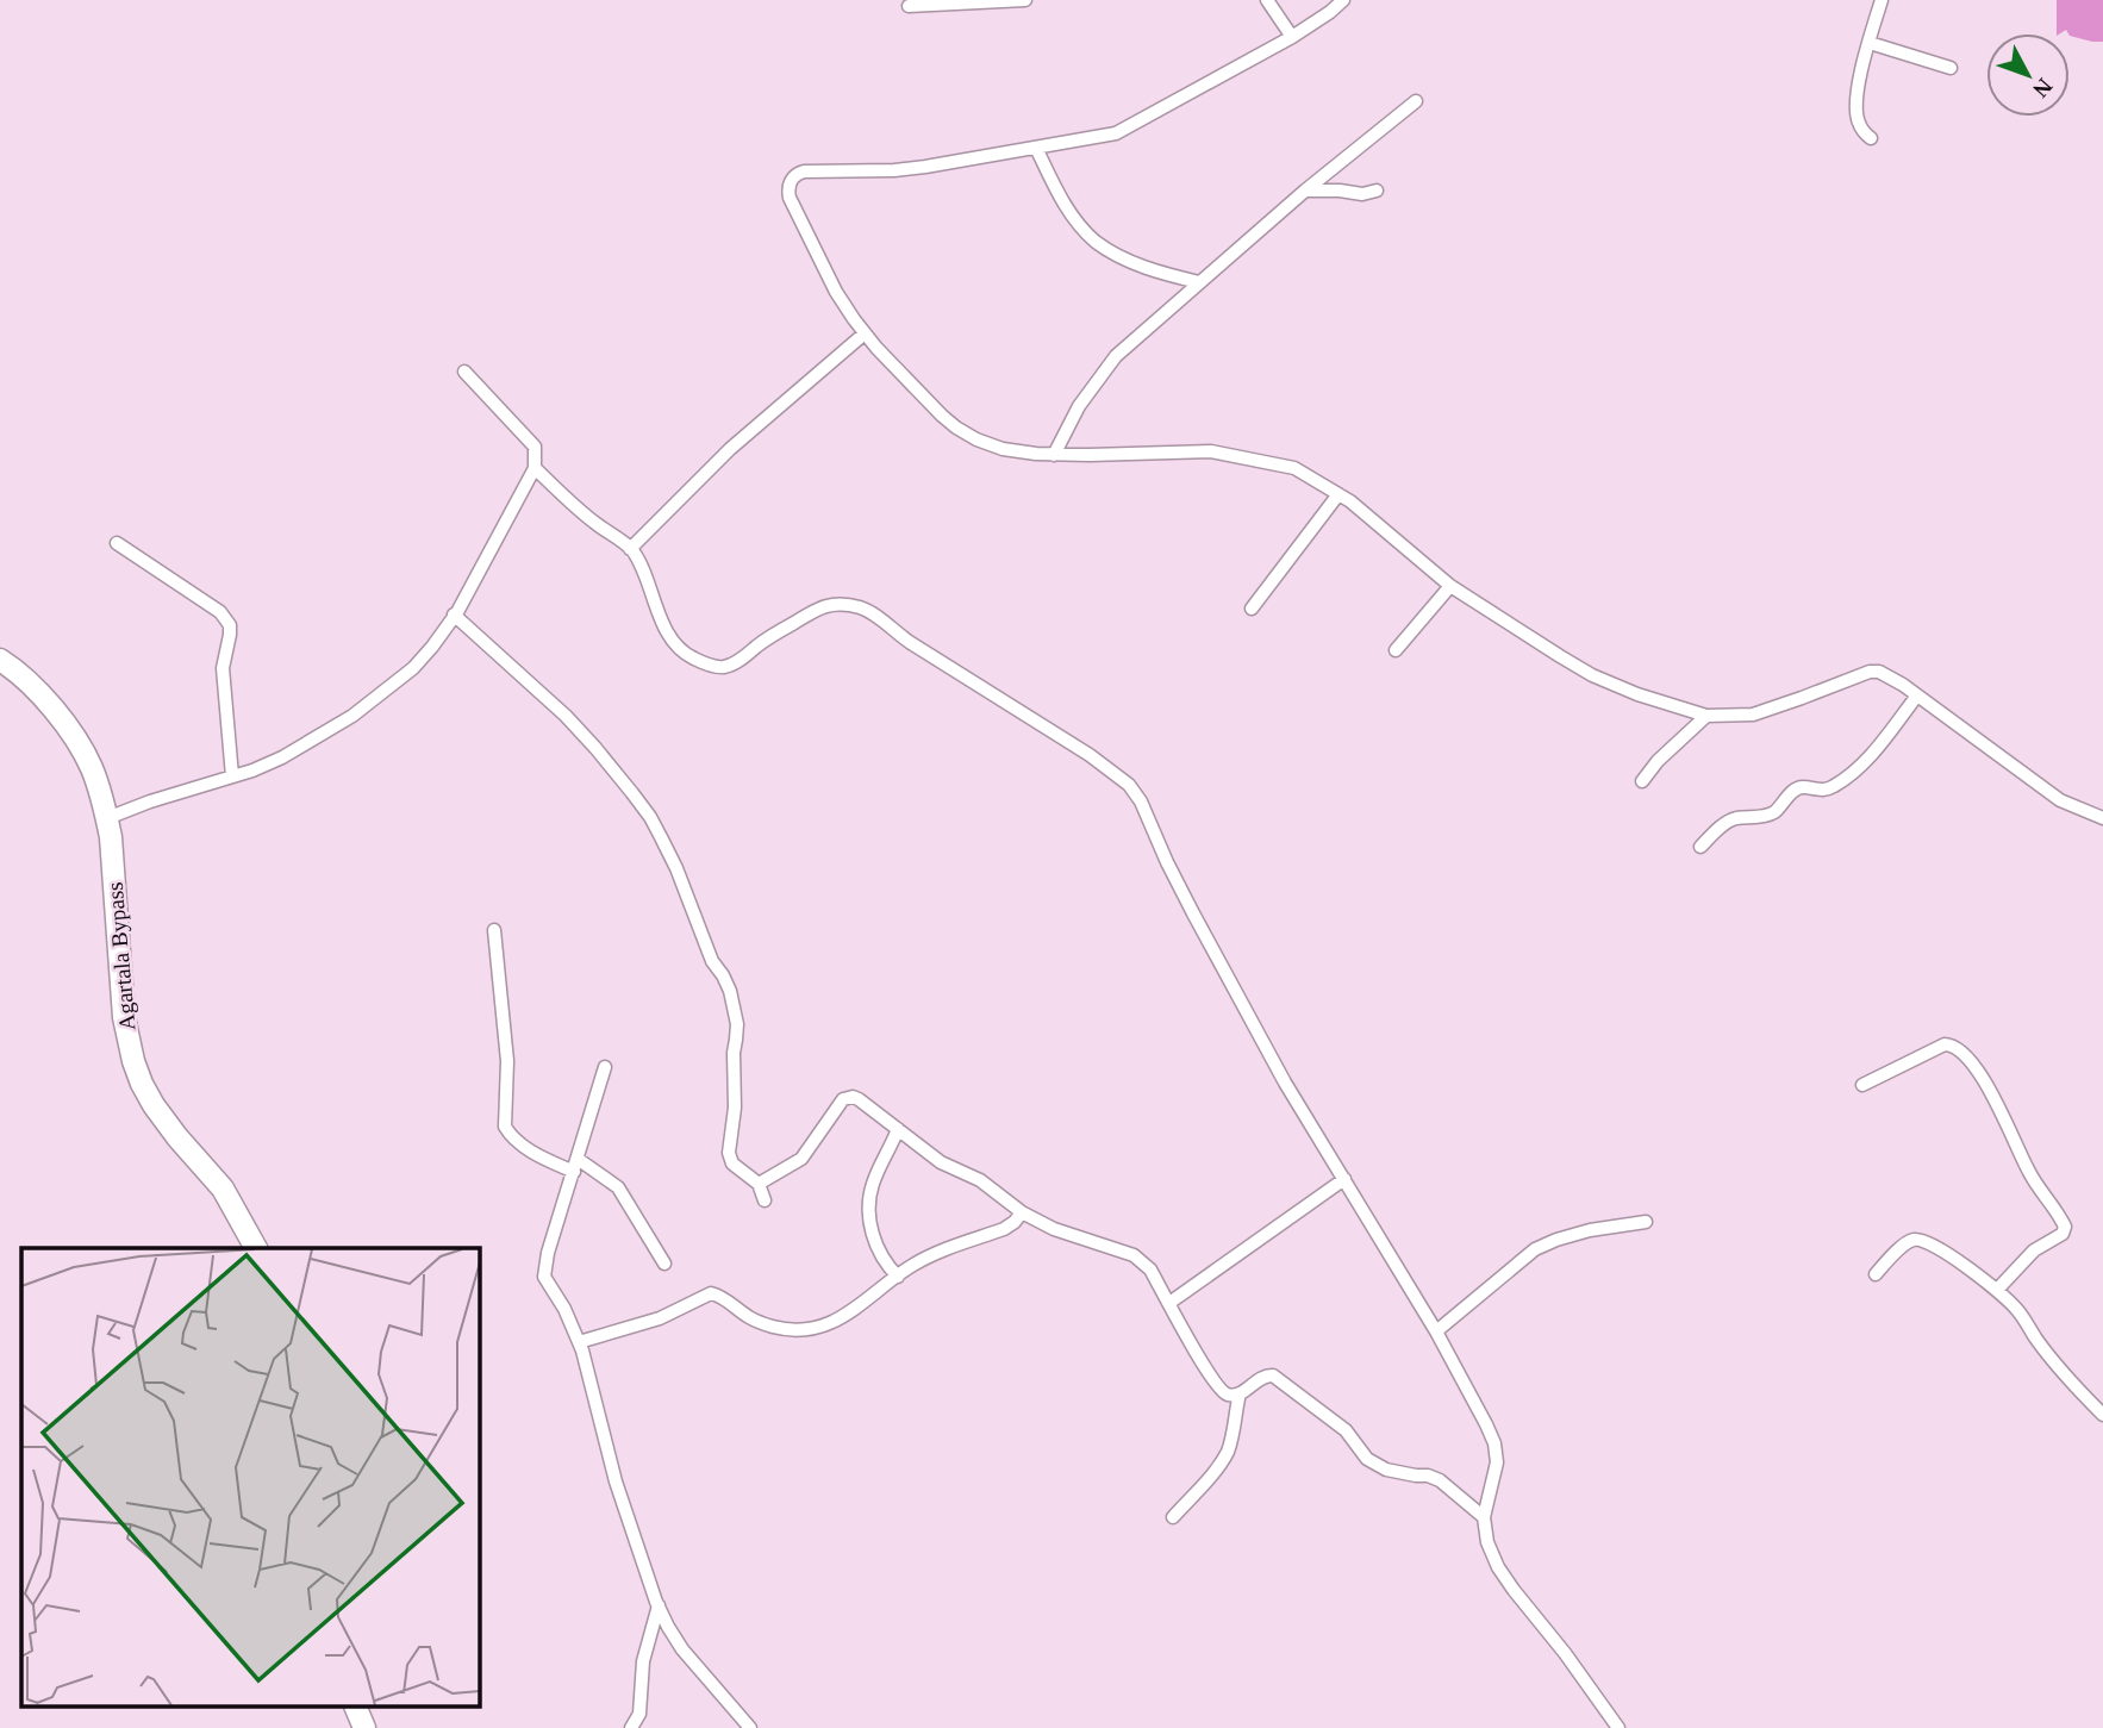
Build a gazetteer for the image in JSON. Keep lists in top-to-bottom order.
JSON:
{
  "streets": {
    "highway": ["Agartala Bypass"]
  },
  "north": "bottom right"
}
